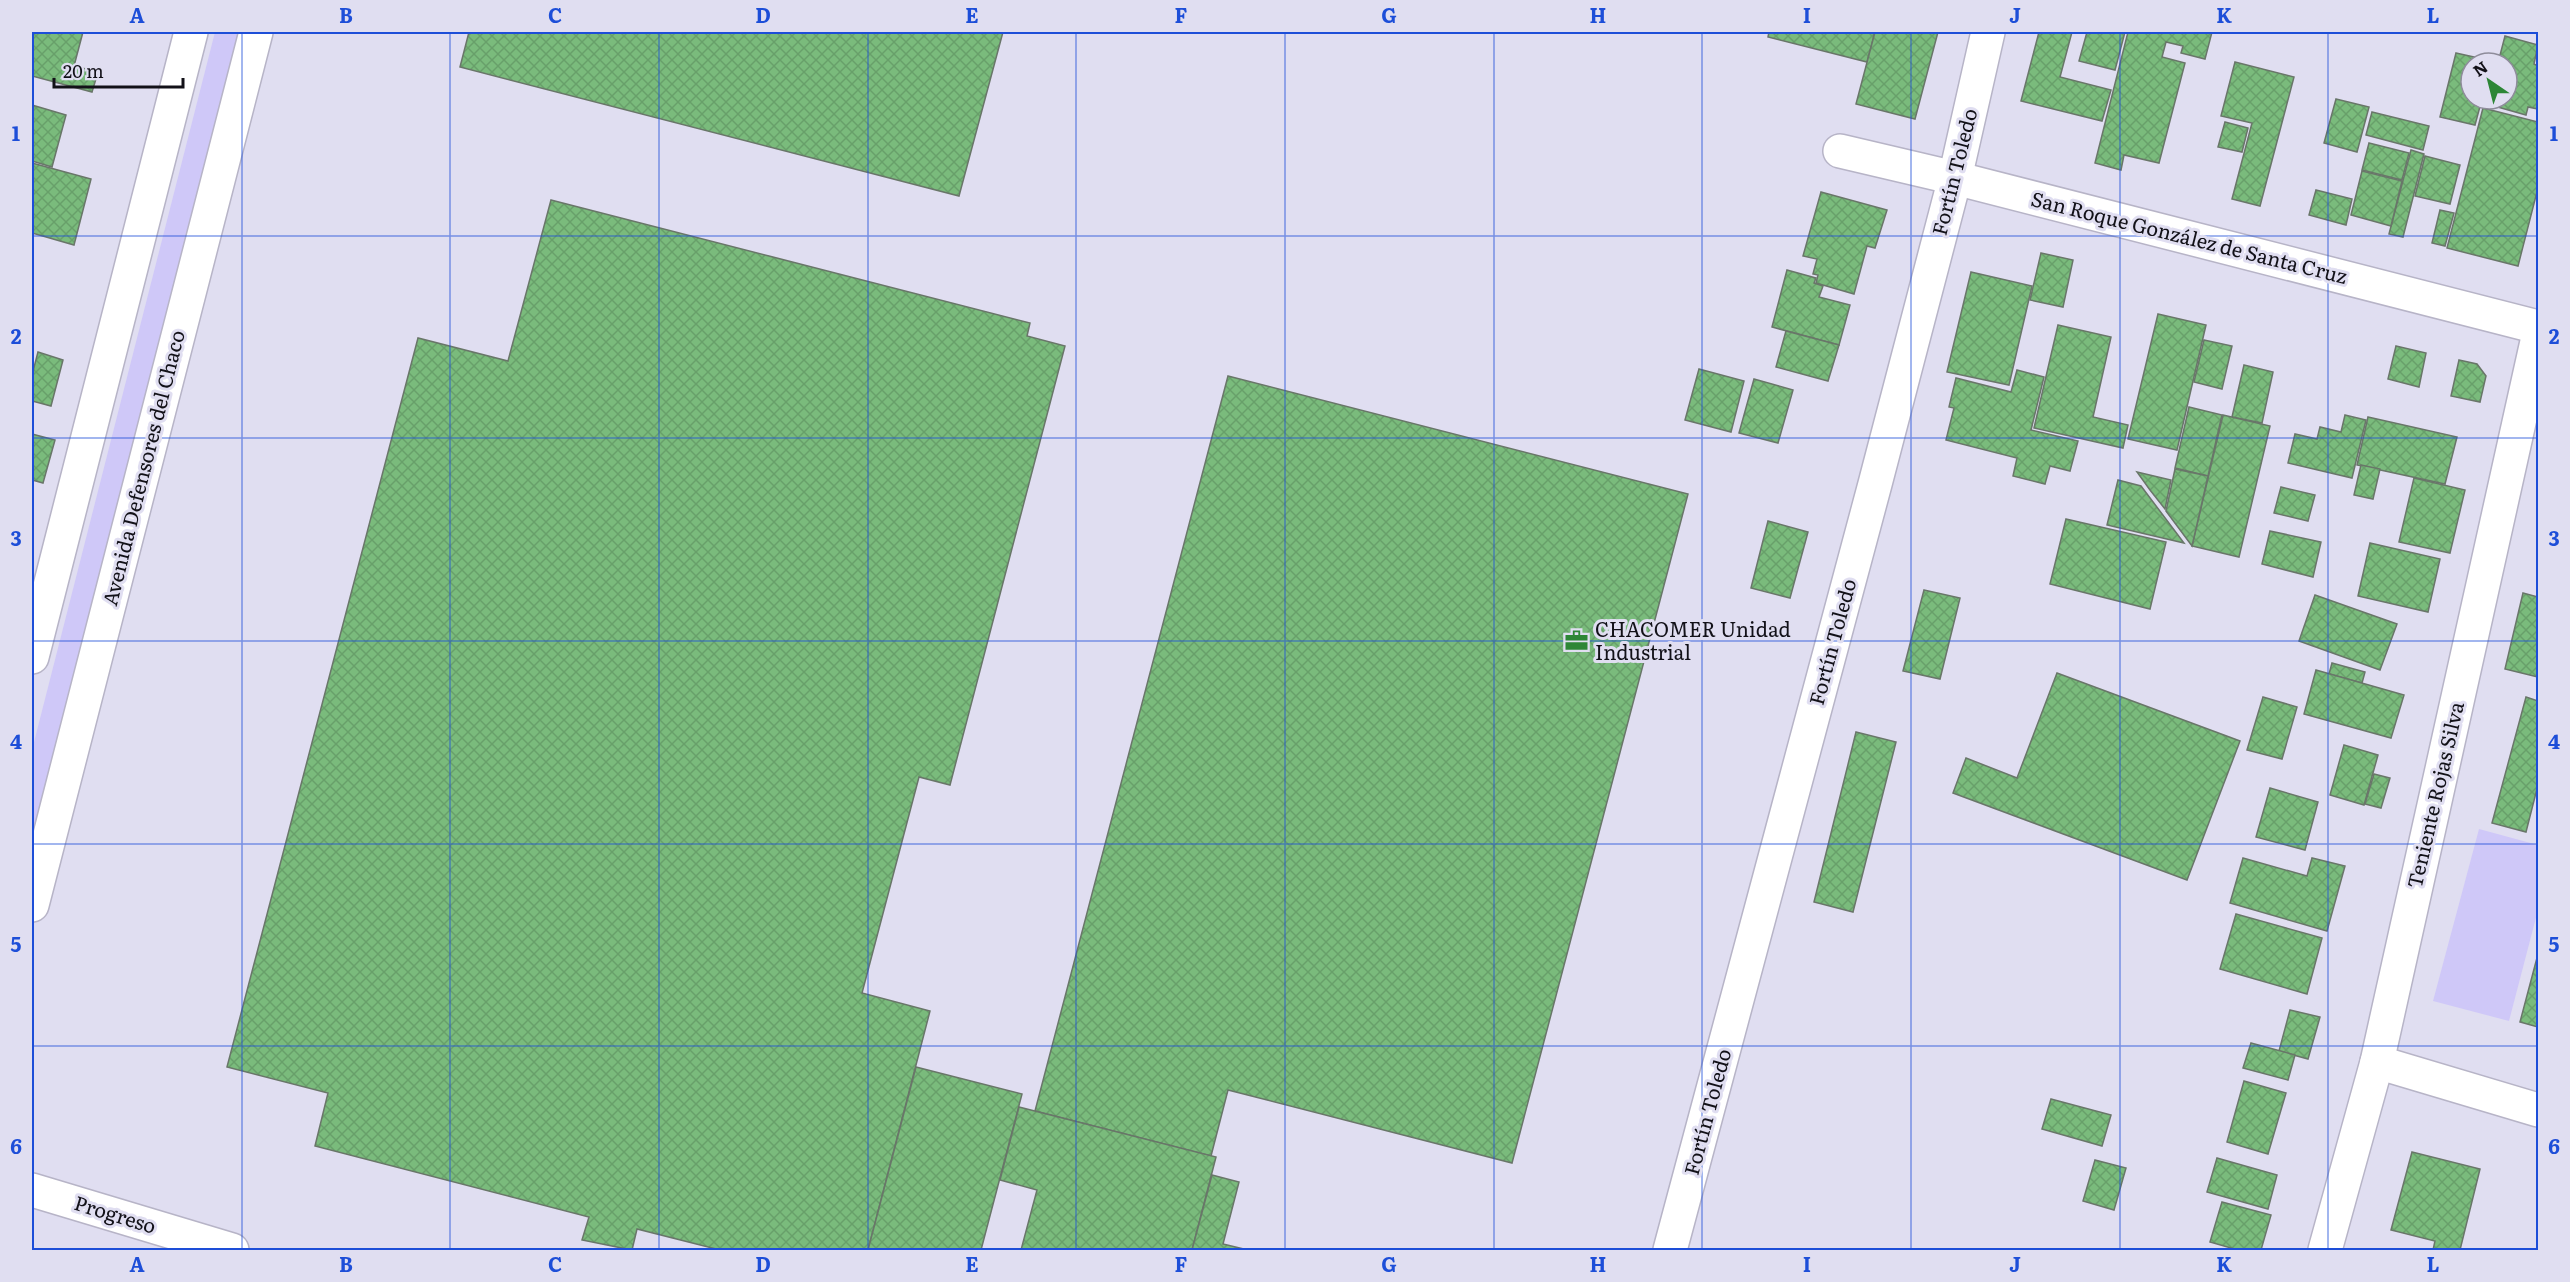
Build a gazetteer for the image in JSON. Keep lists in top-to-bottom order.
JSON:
{
  "streets": {
    "main road": [
      "Fortín Toledo",
      "San Roque González de Santa Cruz",
      "Avenida Defensores del Chaco",
      "Teniente Rojas Silva",
      "Progreso"
    ]
  },
  "crossings": [
    ["Fortín Toledo", "San Roque González de Santa Cruz"]
  ],
  "places": {
    "office": ["CHACOMER Unidad Industrial"]
  },
  "scale_bar": "20 m",
  "north": "top left",
  "grid": {
    "columns": [
      "A",
      "B",
      "C",
      "D",
      "E",
      "F",
      "G",
      "H",
      "I",
      "J",
      "K",
      "L"
    ],
    "rows": [
      "1",
      "2",
      "3",
      "4",
      "5",
      "6"
    ]
  }
}
